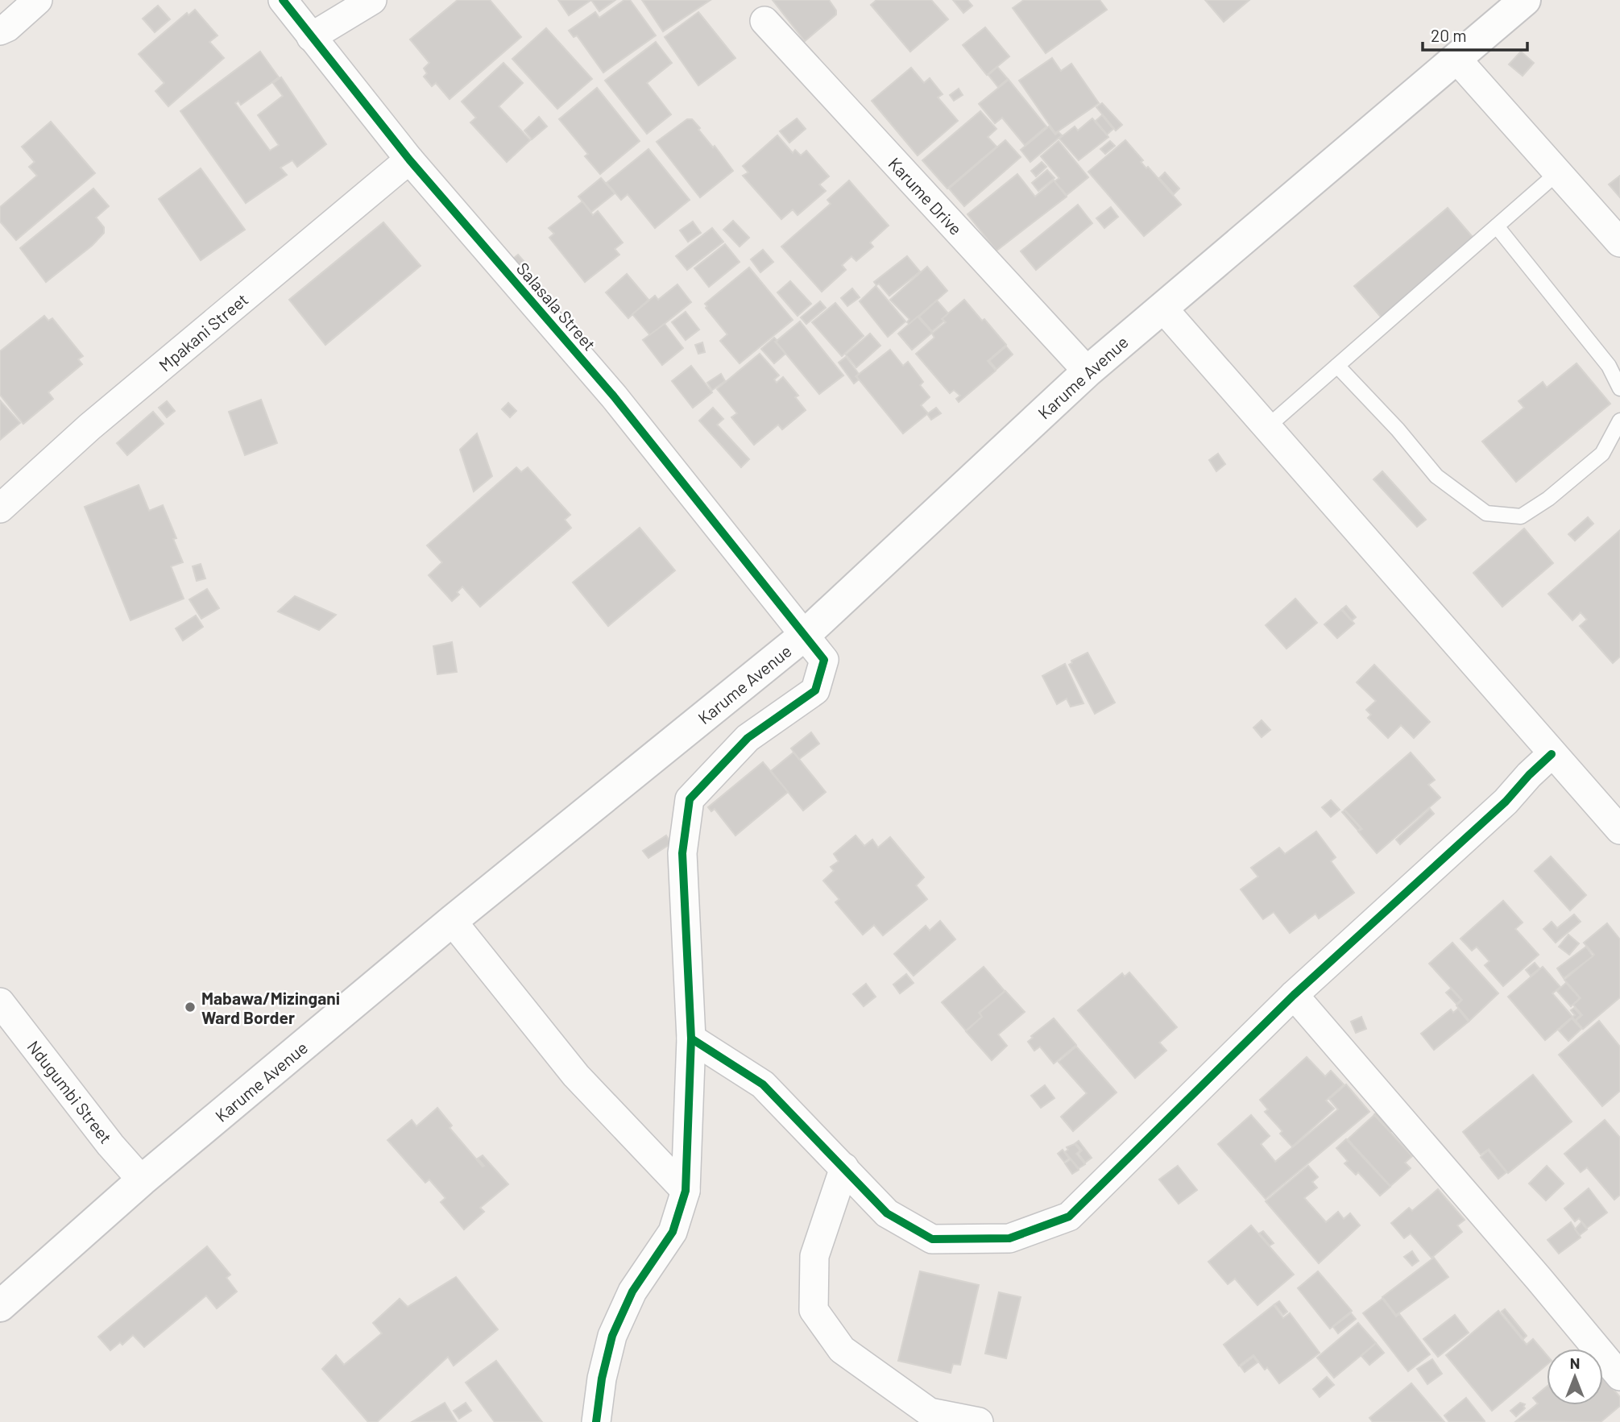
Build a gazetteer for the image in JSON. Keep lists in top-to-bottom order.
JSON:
{
  "streets": {
    "main road": ["Karume Avenue"],
    "street": [
      "Karume Drive",
      "Salasala Street",
      "Mpakani Street",
      "Ndugumbi Street"
    ]
  },
  "crossings": [
    ["Karume Drive", "Karume Avenue"],
    ["Salasala Street", "Mpakani Street"],
    ["Salasala Street", "Karume Avenue"],
    ["Karume Avenue", "Ndugumbi Street"]
  ],
  "places": ["Mabawa/Mizingani Ward Border"],
  "scale_bar": "20 m",
  "north": "top"
}
